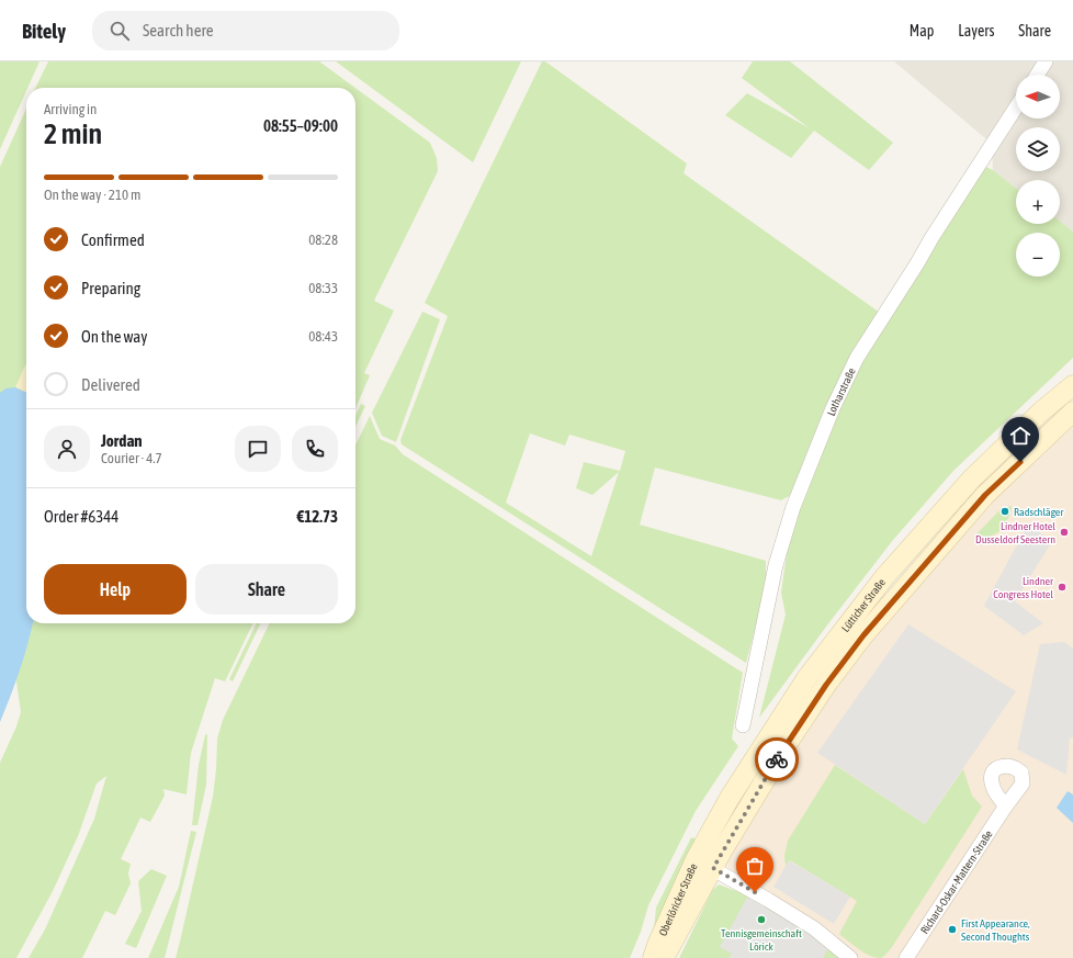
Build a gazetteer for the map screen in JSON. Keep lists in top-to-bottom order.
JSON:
{
  "streets": {
    "main road": ["Lütticher Straße", "Oberlöricker Straße"],
    "street": ["Lotharstraße", "Richard-Oskar-Mattern-Straße"]
  },
  "crossings": [
    ["Lütticher Straße", "Oberlöricker Straße"]
  ],
  "places": [
    "Radschläger",
    "Lindner Hotel Dusseldorf Seestern",
    "Lindner Congress Hotel",
    "Tennisgemeinschaft Lörick",
    "First Appearance, Second Thoughts"
  ],
  "north": "left",
  "page": {
    "header": "Bitely",
    "search": "Search here",
    "nav": ["Map", "Layers", "Share"],
    "map_buttons": ["+", "−"],
    "heading": ["2 min", "Arriving in", "08:55–09:00"],
    "panel": [
      "Jordan",
      "Courier · 4.7",
      "Order #6344",
      "€12.73"
    ],
    "bar": "On the way · 210 m",
    "list": [
      ["Confirmed", "08:28"],
      ["Preparing", "08:33"],
      ["On the way", "08:43"],
      "Delivered"
    ],
    "buttons": ["Help", "Share"]
  }
}
